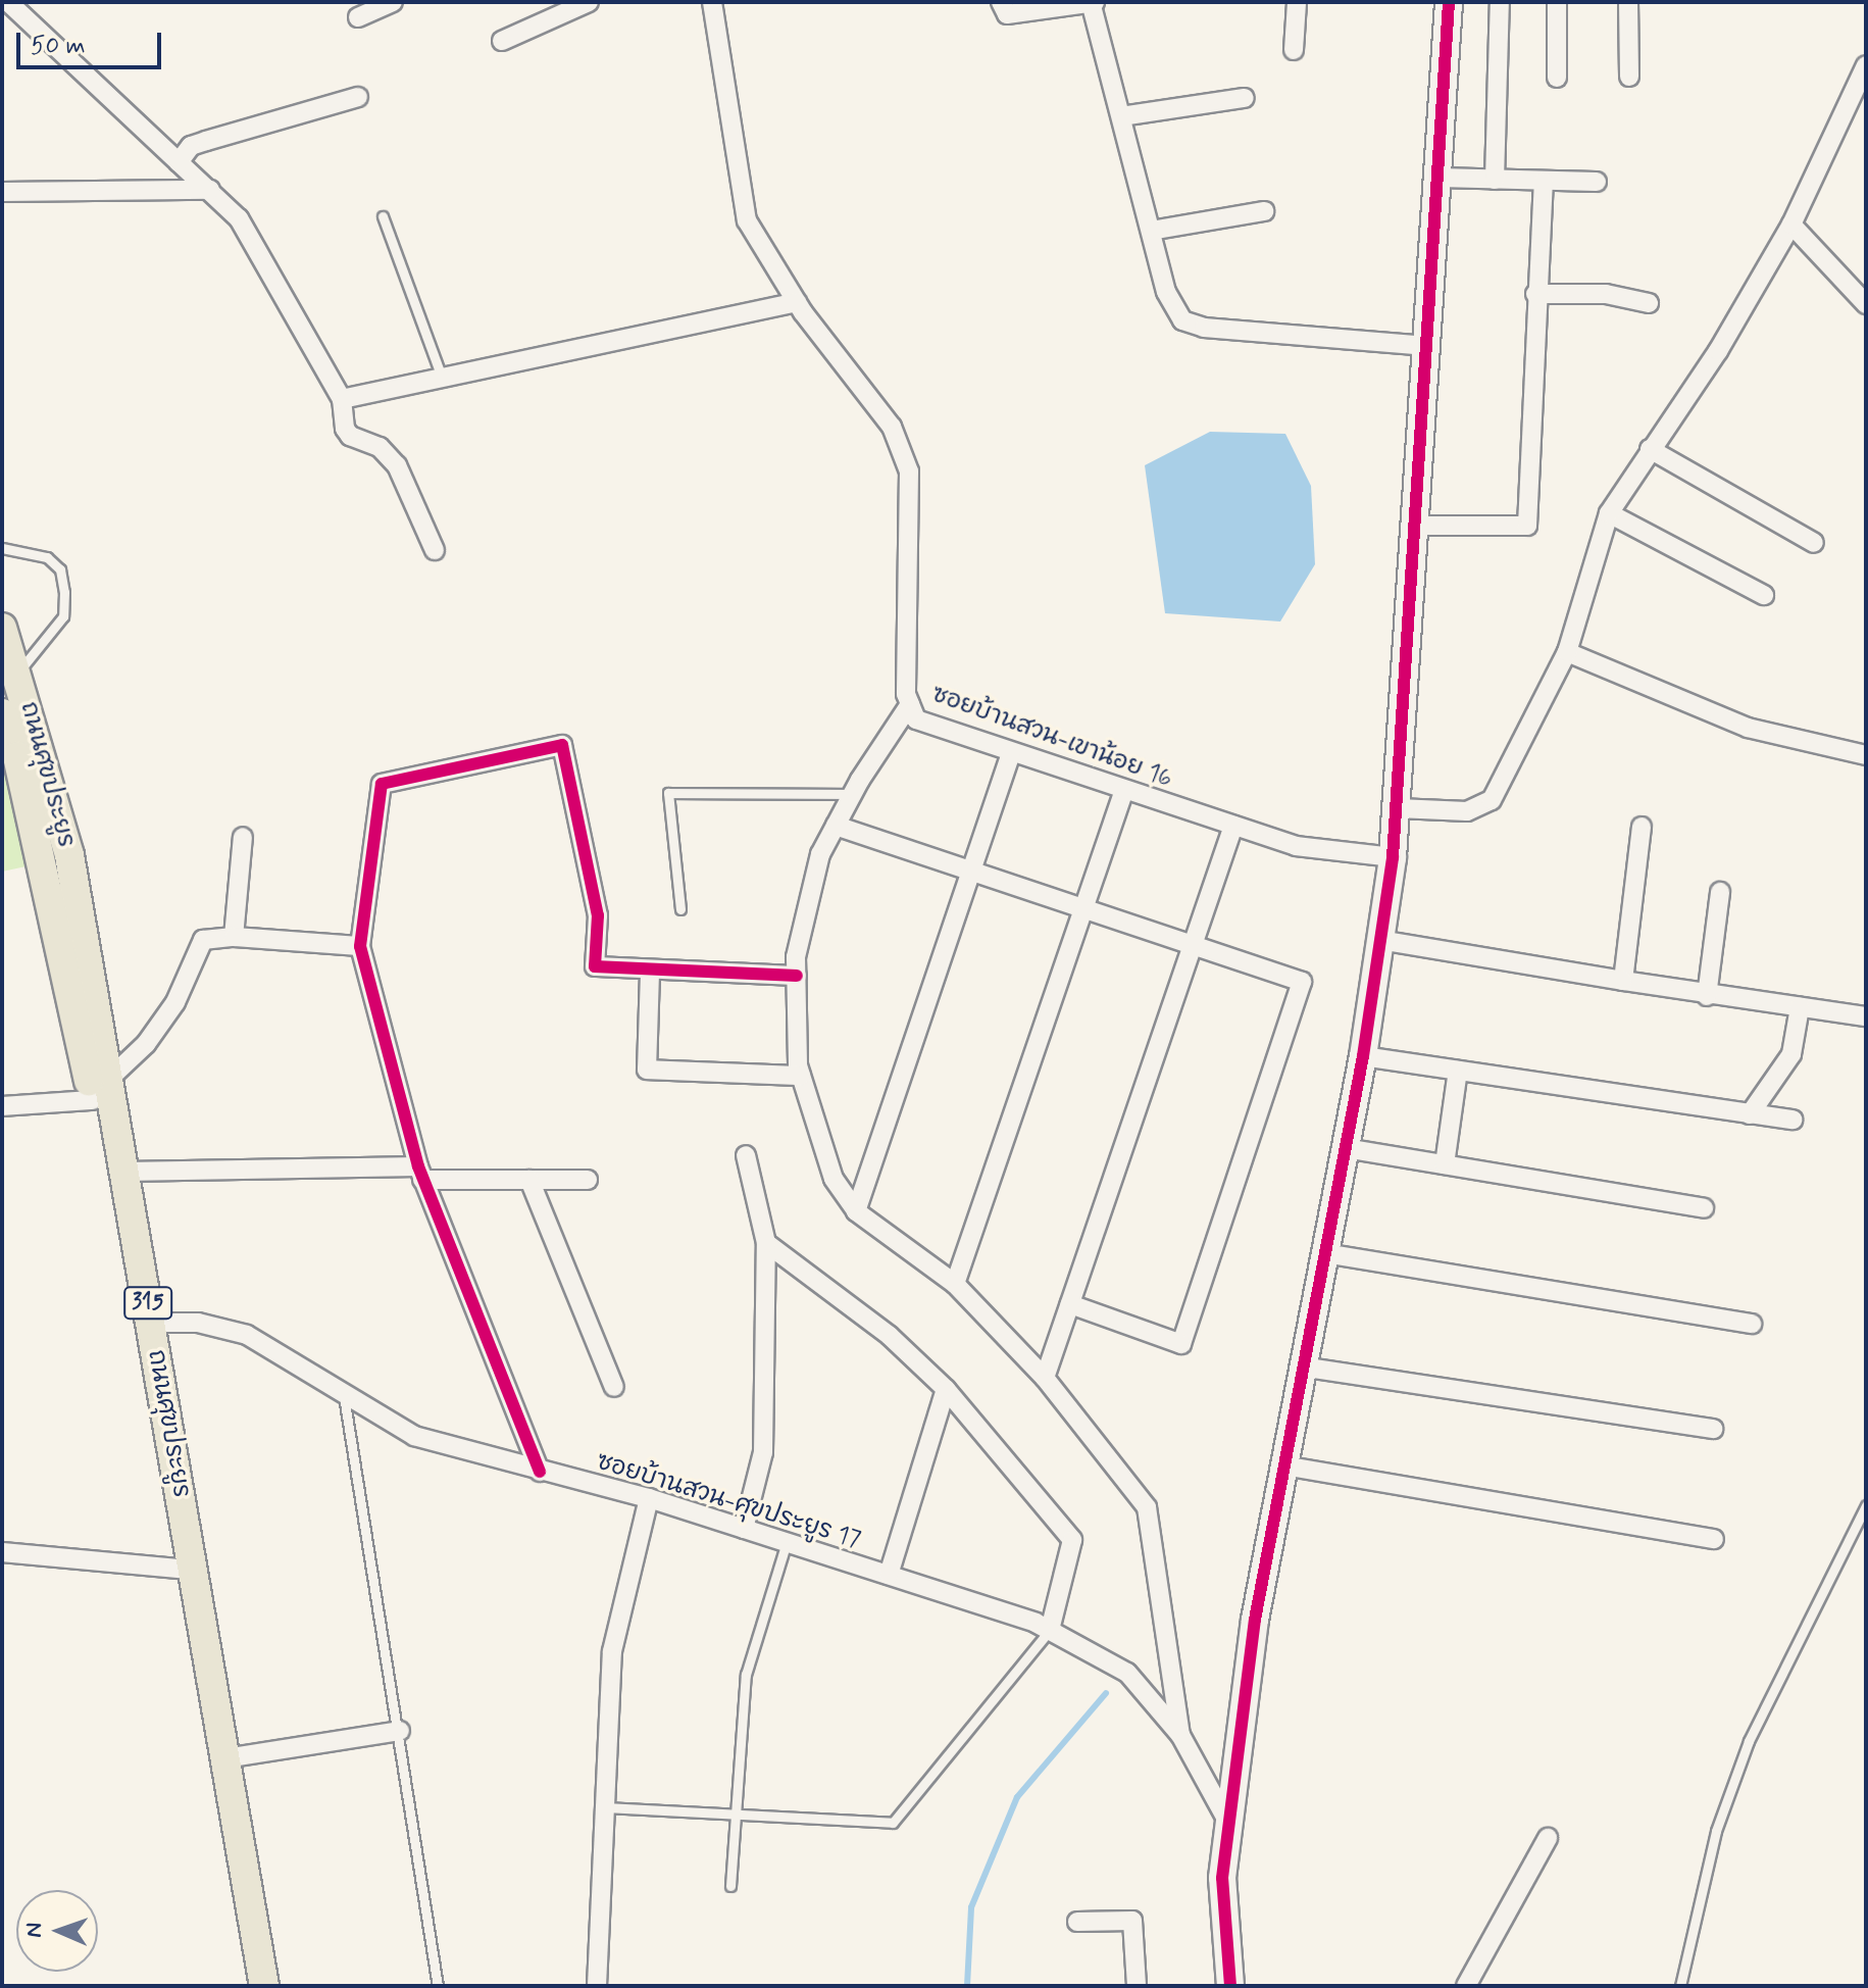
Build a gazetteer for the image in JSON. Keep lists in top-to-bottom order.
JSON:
{
  "streets": {
    "main road": ["ถนนศุขประยูร", "315"],
    "street": ["ซอยบ้านสวน-เขาน้อย 16", "ซอยบ้านสวน-ศุขประยูร 17"]
  },
  "crossings": [
    ["ถนนศุขประยูร", "ซอยบ้านสวน-ศุขประยูร 17"]
  ],
  "scale_bar": "50 m",
  "north": "left"
}
